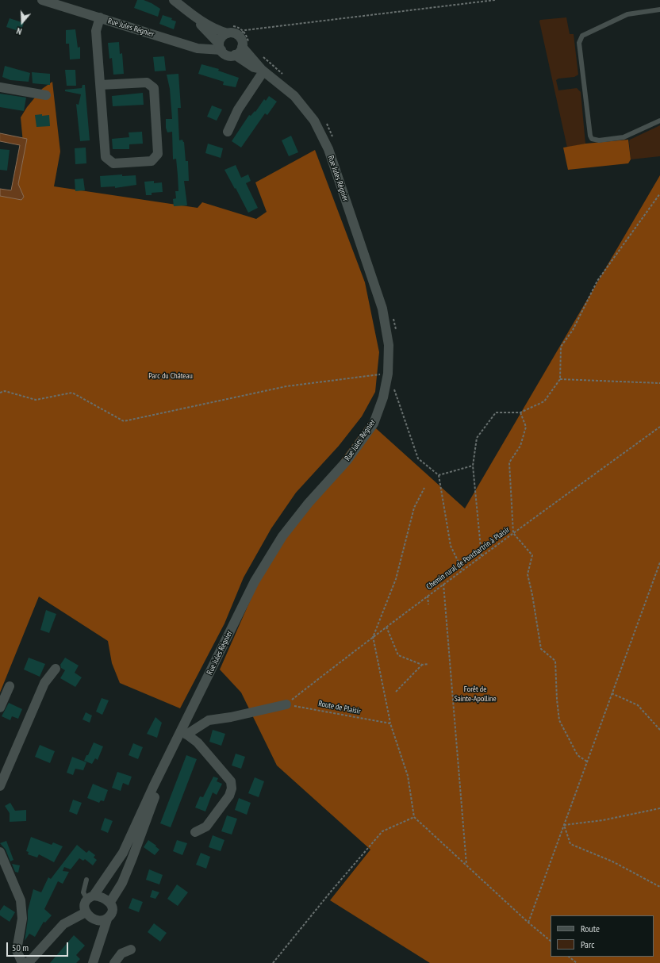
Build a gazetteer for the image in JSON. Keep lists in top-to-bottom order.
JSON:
{
  "streets": {
    "street": ["Rue Jules Régnier"],
    "path": ["Chemin rural de Ponchartrin à Plaisir", "Route de Plaisir"]
  },
  "crossings": [
    ["Chemin rural de Ponchartrin à Plaisir", "Route de Plaisir"]
  ],
  "parks": ["Parc du Château", "Forêt de Sainte-Apolline"],
  "legend": ["Route", "Parc"],
  "scale_bar": "50 m",
  "north": "bottom"
}
